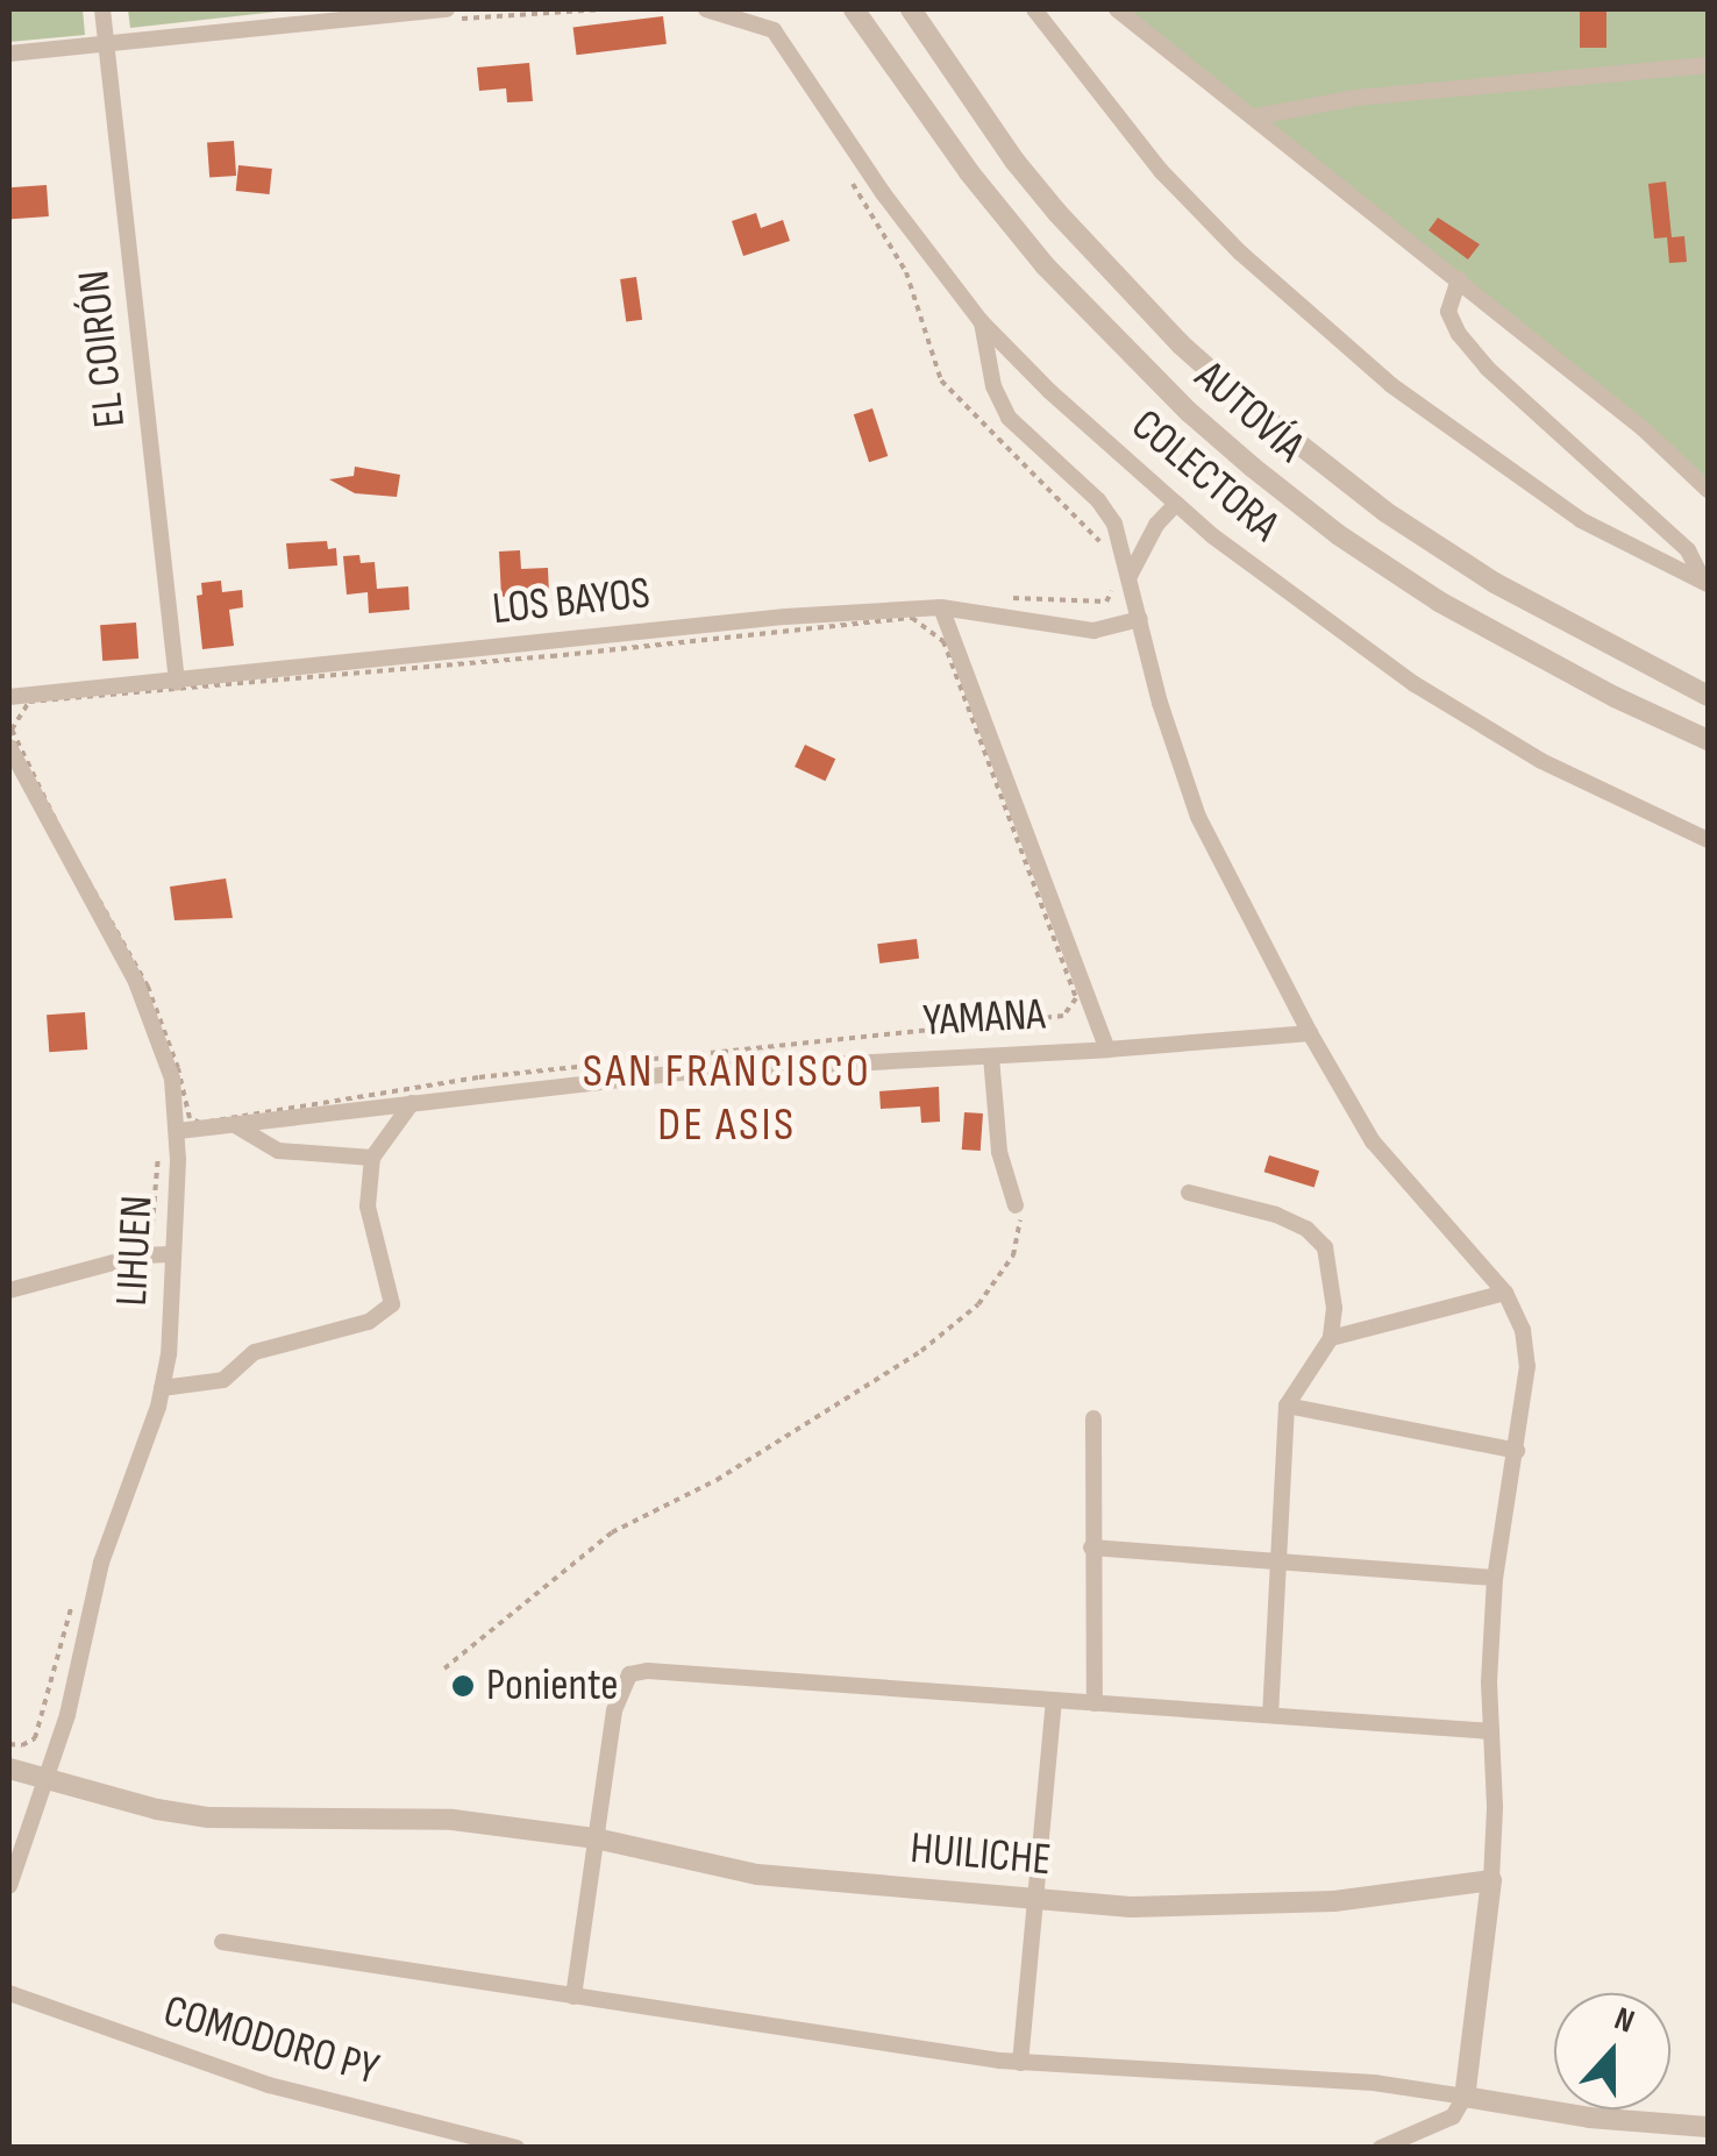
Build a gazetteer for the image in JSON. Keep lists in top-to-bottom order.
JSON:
{
  "streets": {
    "street": [
      "EL COIRÓN",
      "AUTOVÍA",
      "COLECTORA",
      "LOS BAYOS",
      "YAMANA",
      "LIHUEN",
      "HUILICHE",
      "COMODORO PY"
    ]
  },
  "crossings": [
    ["EL COIRÓN", "LOS BAYOS"],
    ["YAMANA", "LIHUEN"],
    ["LIHUEN", "HUILICHE"]
  ],
  "districts": ["SAN FRANCISCO DE ASIS"],
  "places": ["Poniente"],
  "north": "top"
}
